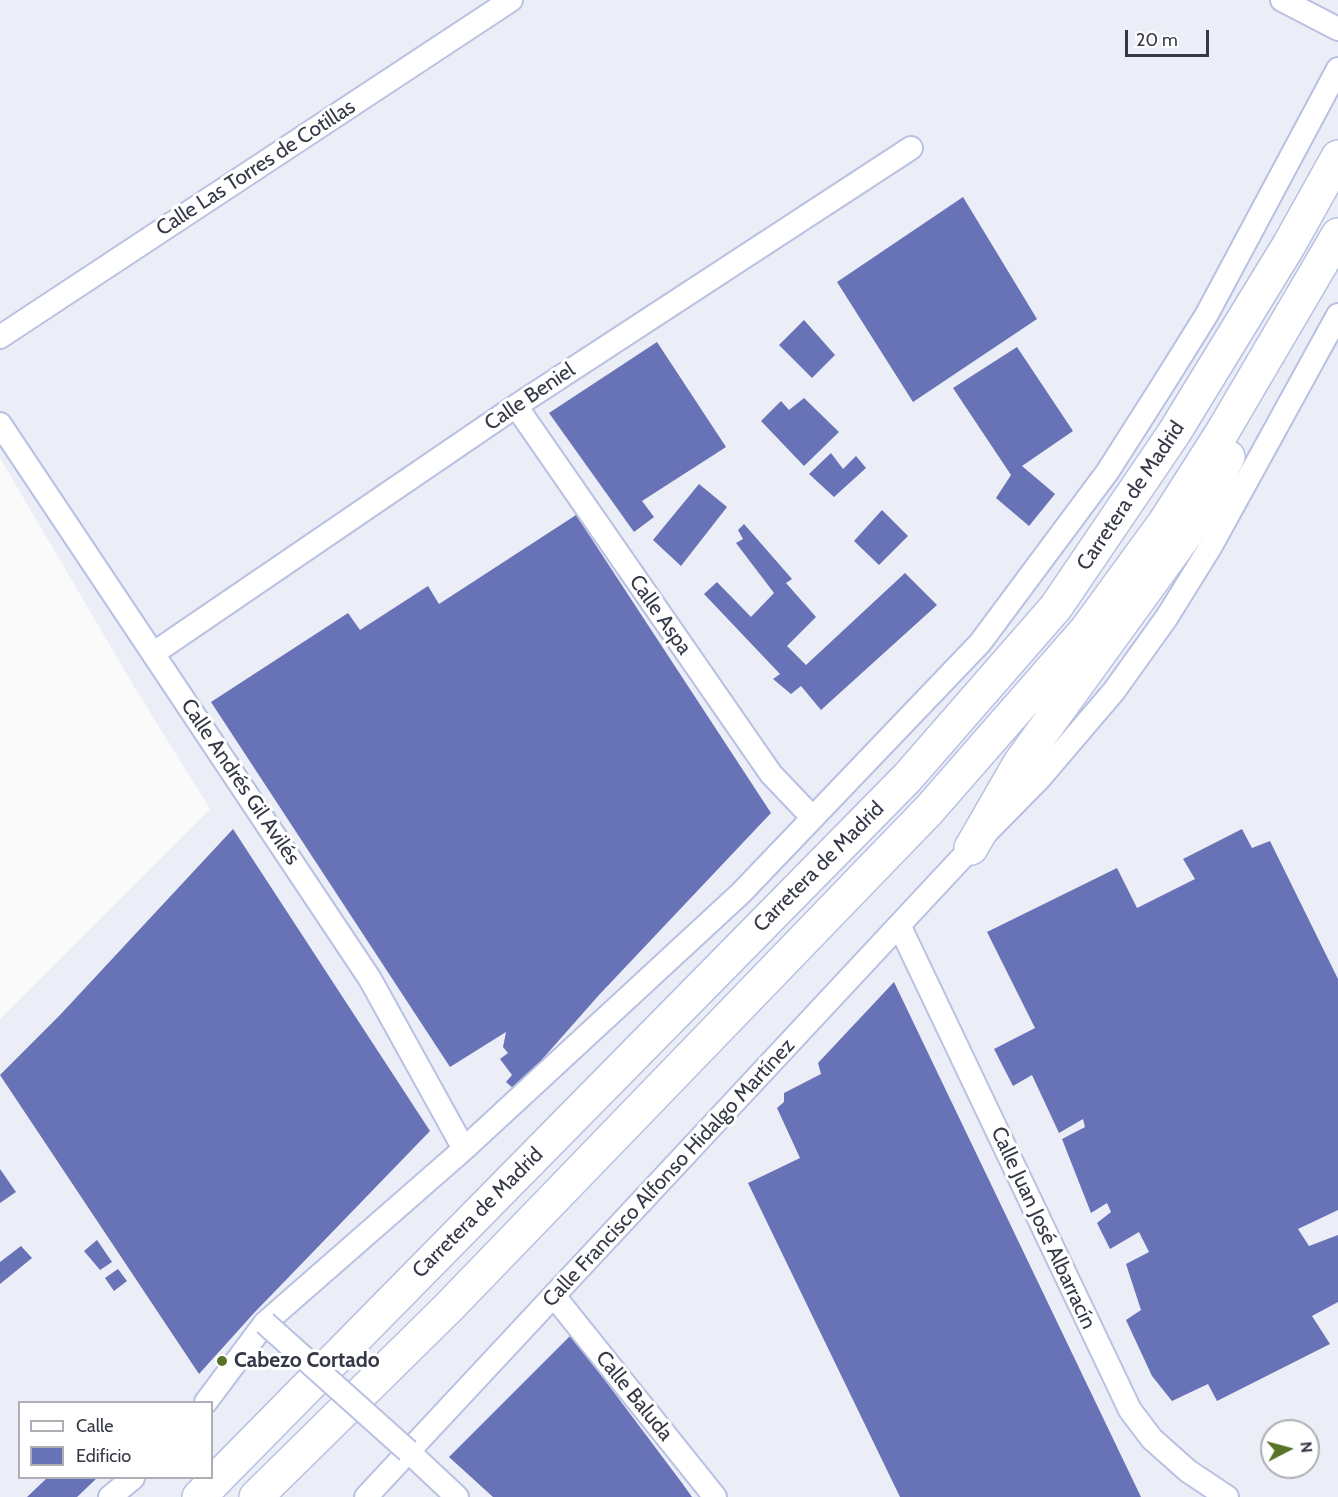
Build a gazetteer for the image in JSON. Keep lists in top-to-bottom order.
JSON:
{
  "streets": {
    "main road": ["Carretera de Madrid"],
    "street": [
      "Calle Las Torres de Cotillas",
      "Calle Beniel",
      "Calle Aspa",
      "Calle Andrés Gil Avilés",
      "Calle Francisco Alfonso Hidalgo Martínez",
      "Calle Juan José Albarracín",
      "Calle Baluda"
    ]
  },
  "crossings": [
    ["Calle Beniel", "Calle Aspa"],
    ["Calle Beniel", "Calle Andrés Gil Avilés"],
    ["Calle Francisco Alfonso Hidalgo Martínez", "Calle Juan José Albarracín"],
    ["Calle Francisco Alfonso Hidalgo Martínez", "Calle Baluda"]
  ],
  "places": ["Cabezo Cortado"],
  "legend": ["Calle", "Edificio"],
  "scale_bar": "20 m",
  "north": "right"
}
